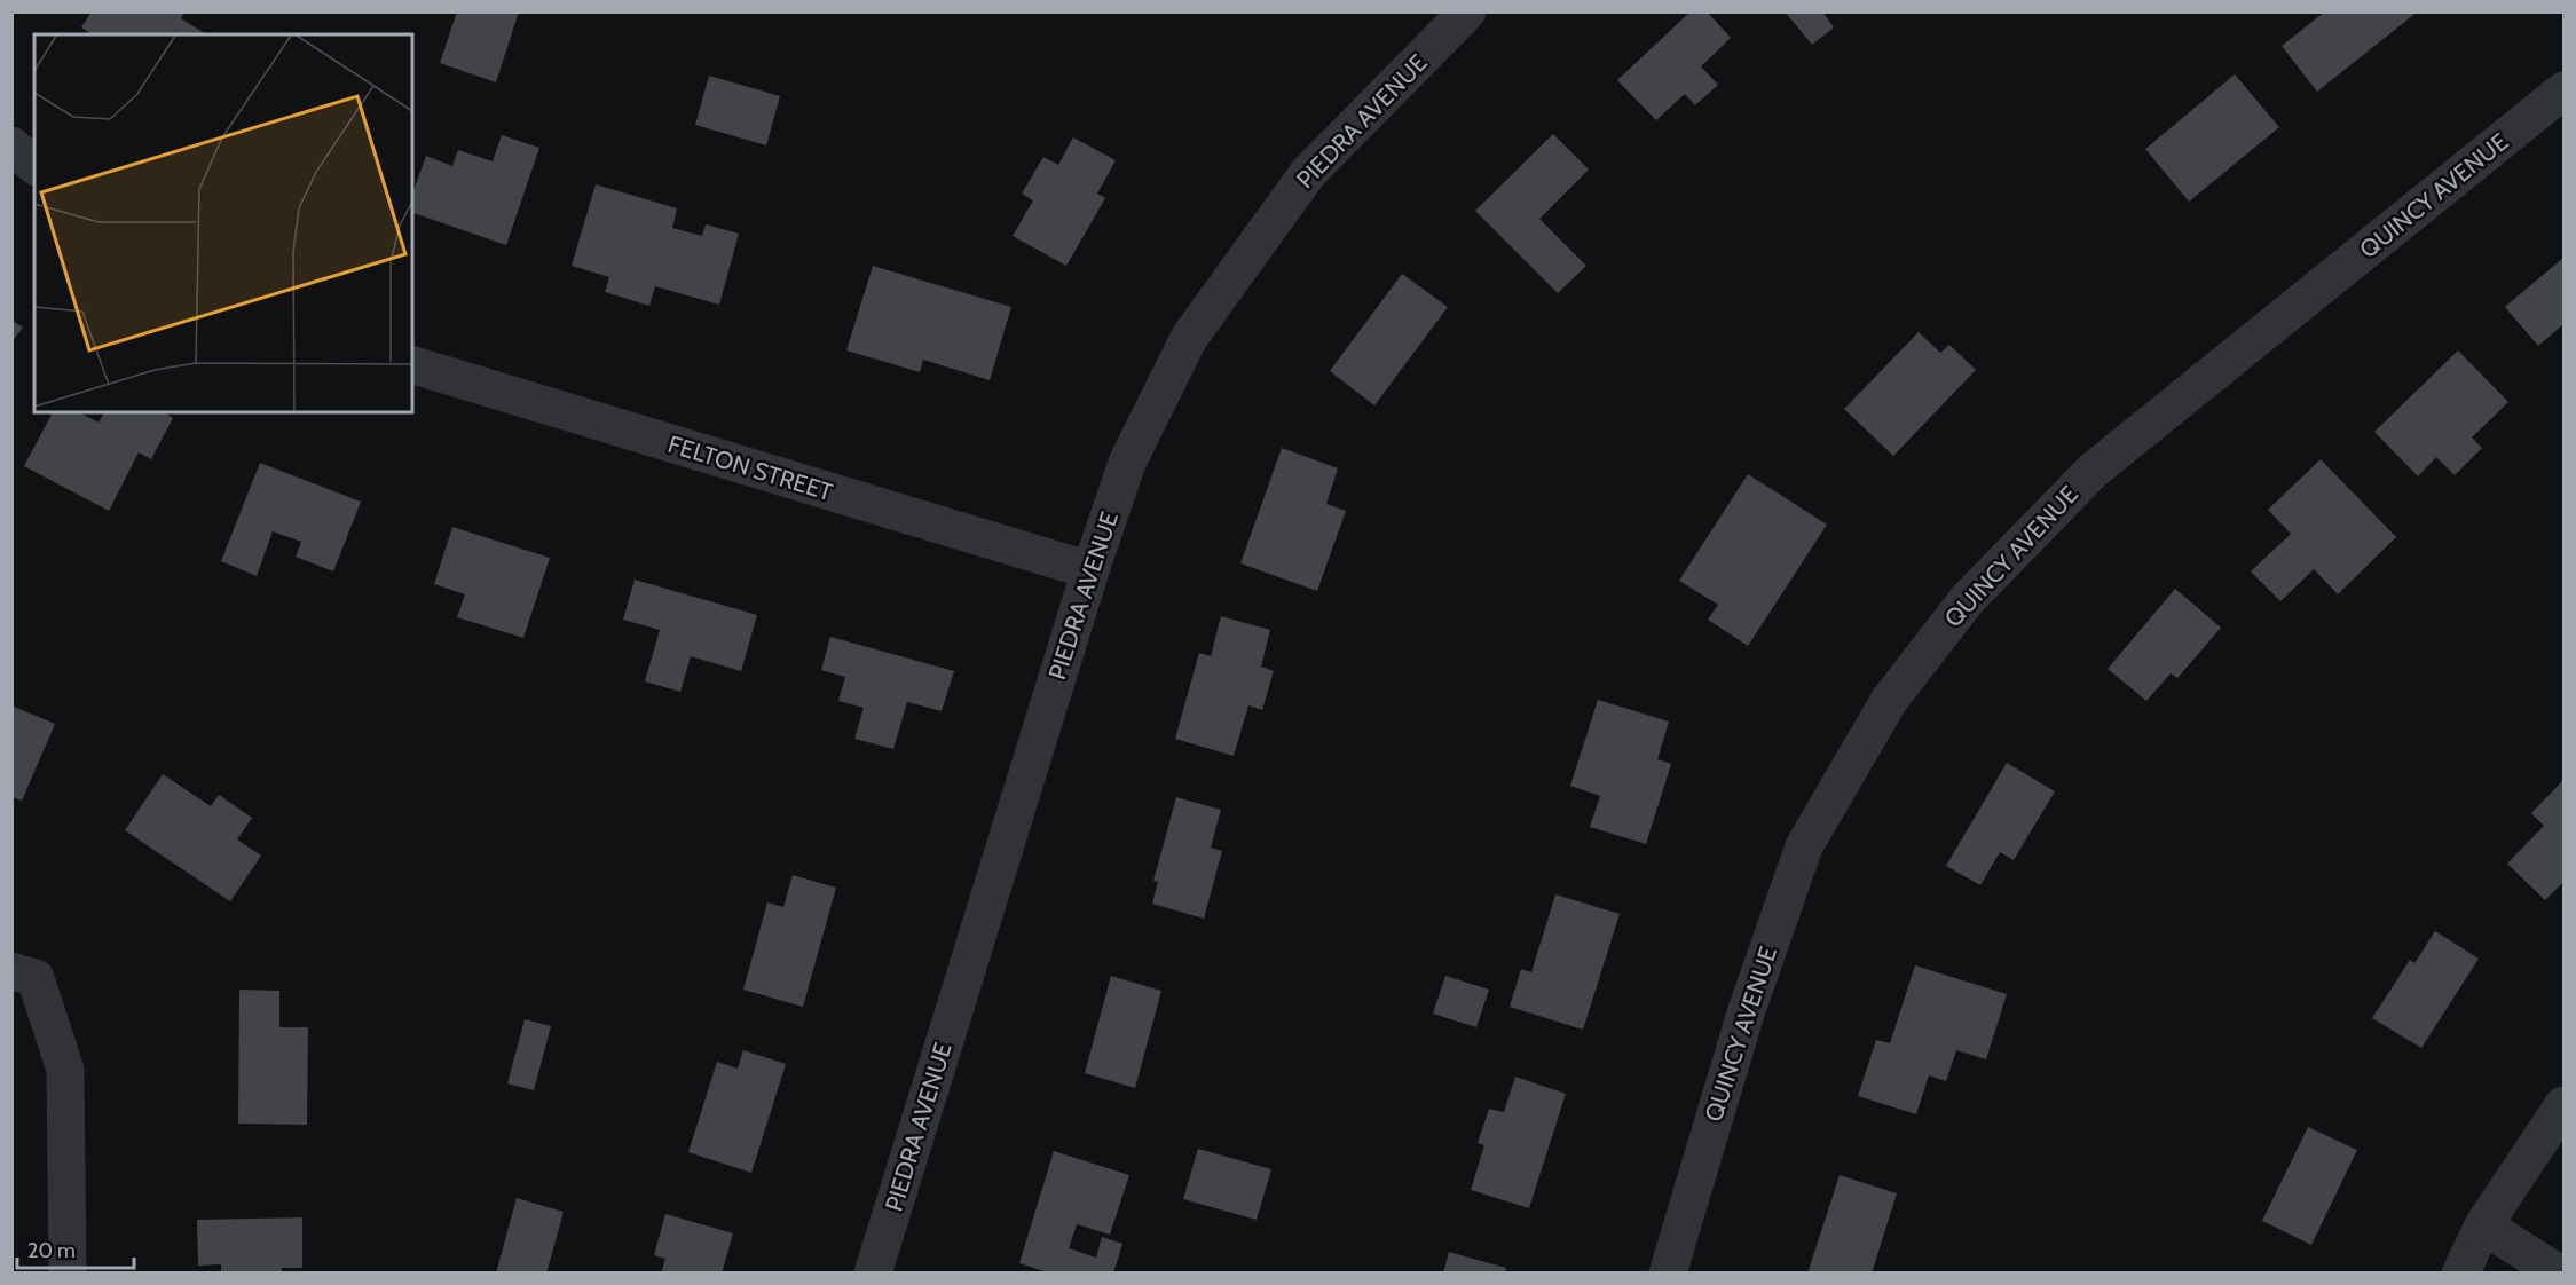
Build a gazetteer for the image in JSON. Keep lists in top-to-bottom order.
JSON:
{
  "streets": {
    "street": ["PIEDRA AVENUE", "QUINCY AVENUE", "FELTON STREET"]
  },
  "crossings": [
    ["PIEDRA AVENUE", "FELTON STREET"]
  ],
  "scale_bar": "20 m"
}
